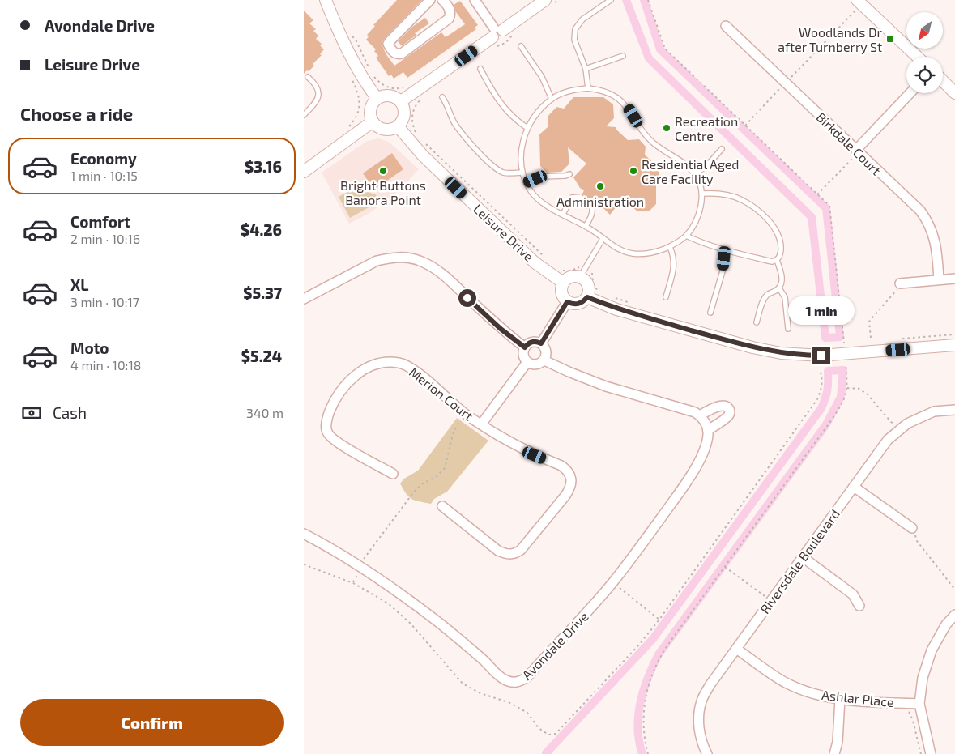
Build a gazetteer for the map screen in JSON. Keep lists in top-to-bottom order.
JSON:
{
  "streets": {
    "street": [
      "Birkdale Court",
      "Leisure Drive",
      "Merion Court",
      "Riversdale Boulevard",
      "Avondale Drive",
      "Ashlar Place"
    ]
  },
  "crossings": [
    ["Riversdale Boulevard", "Ashlar Place"]
  ],
  "places": {
    "transit": ["Woodlands Dr after Turnberry St"],
    "other": [
      "Recreation Centre",
      "Bright Buttons Banora Point",
      "Residential Aged Care Facility",
      "Administration"
    ]
  },
  "north": "bottom left",
  "page": {
    "banner": ["Avondale Drive", "Leisure Drive"],
    "heading": "Choose a ride",
    "list": [
      {
        "name": "Economy",
        "note": "1 min · 10:15",
        "value": "$3.16"
      },
      {
        "name": "Comfort",
        "note": "2 min · 10:16",
        "value": "$4.26"
      },
      {
        "name": "XL",
        "note": "3 min · 10:17",
        "value": "$5.37"
      },
      {
        "name": "Moto",
        "note": "4 min · 10:18",
        "value": "$5.24"
      }
    ],
    "bubble": "1 min",
    "pay": ["Cash", "340 m"],
    "buttons": "Confirm"
  }
}
